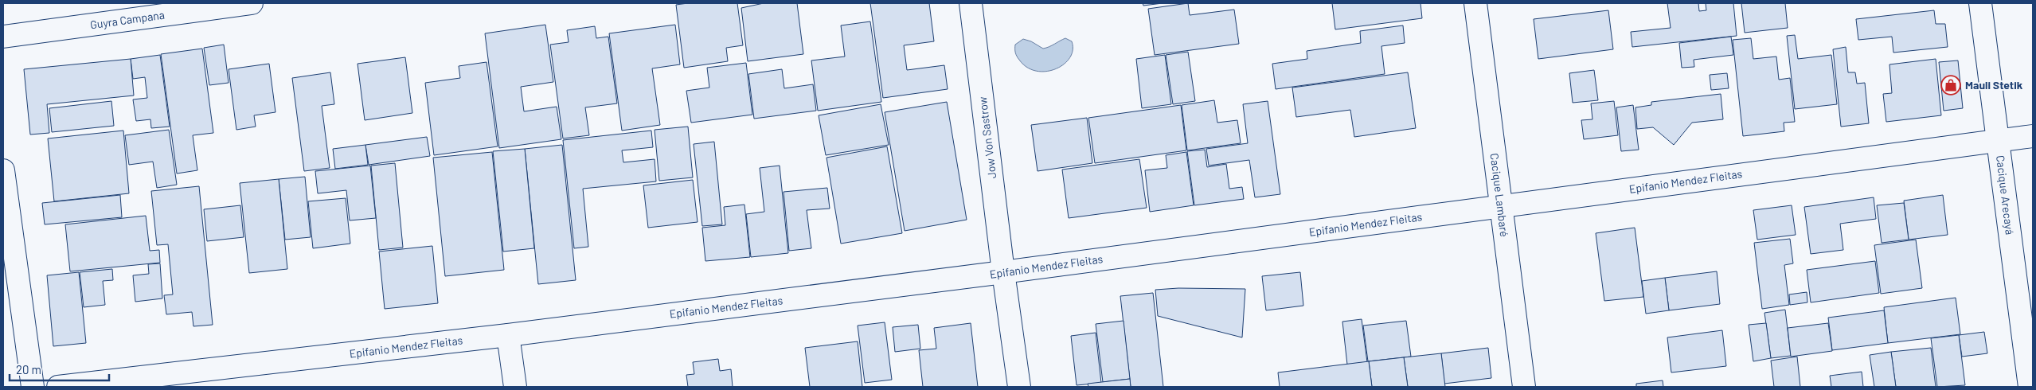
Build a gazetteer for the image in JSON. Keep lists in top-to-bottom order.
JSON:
{
  "streets": {
    "street": [
      "Guyra Campana",
      "Jow Von Sastrow",
      "Epifanio Mendez Fleitas",
      "Cacique Lambaré",
      "Cacique Arecayá"
    ]
  },
  "crossings": [
    ["Jow Von Sastrow", "Epifanio Mendez Fleitas"],
    ["Epifanio Mendez Fleitas", "Cacique Lambaré"],
    ["Epifanio Mendez Fleitas", "Cacique Arecayá"]
  ],
  "places": {
    "shop": ["Mauli Stetik"]
  },
  "scale_bar": "20 m"
}
